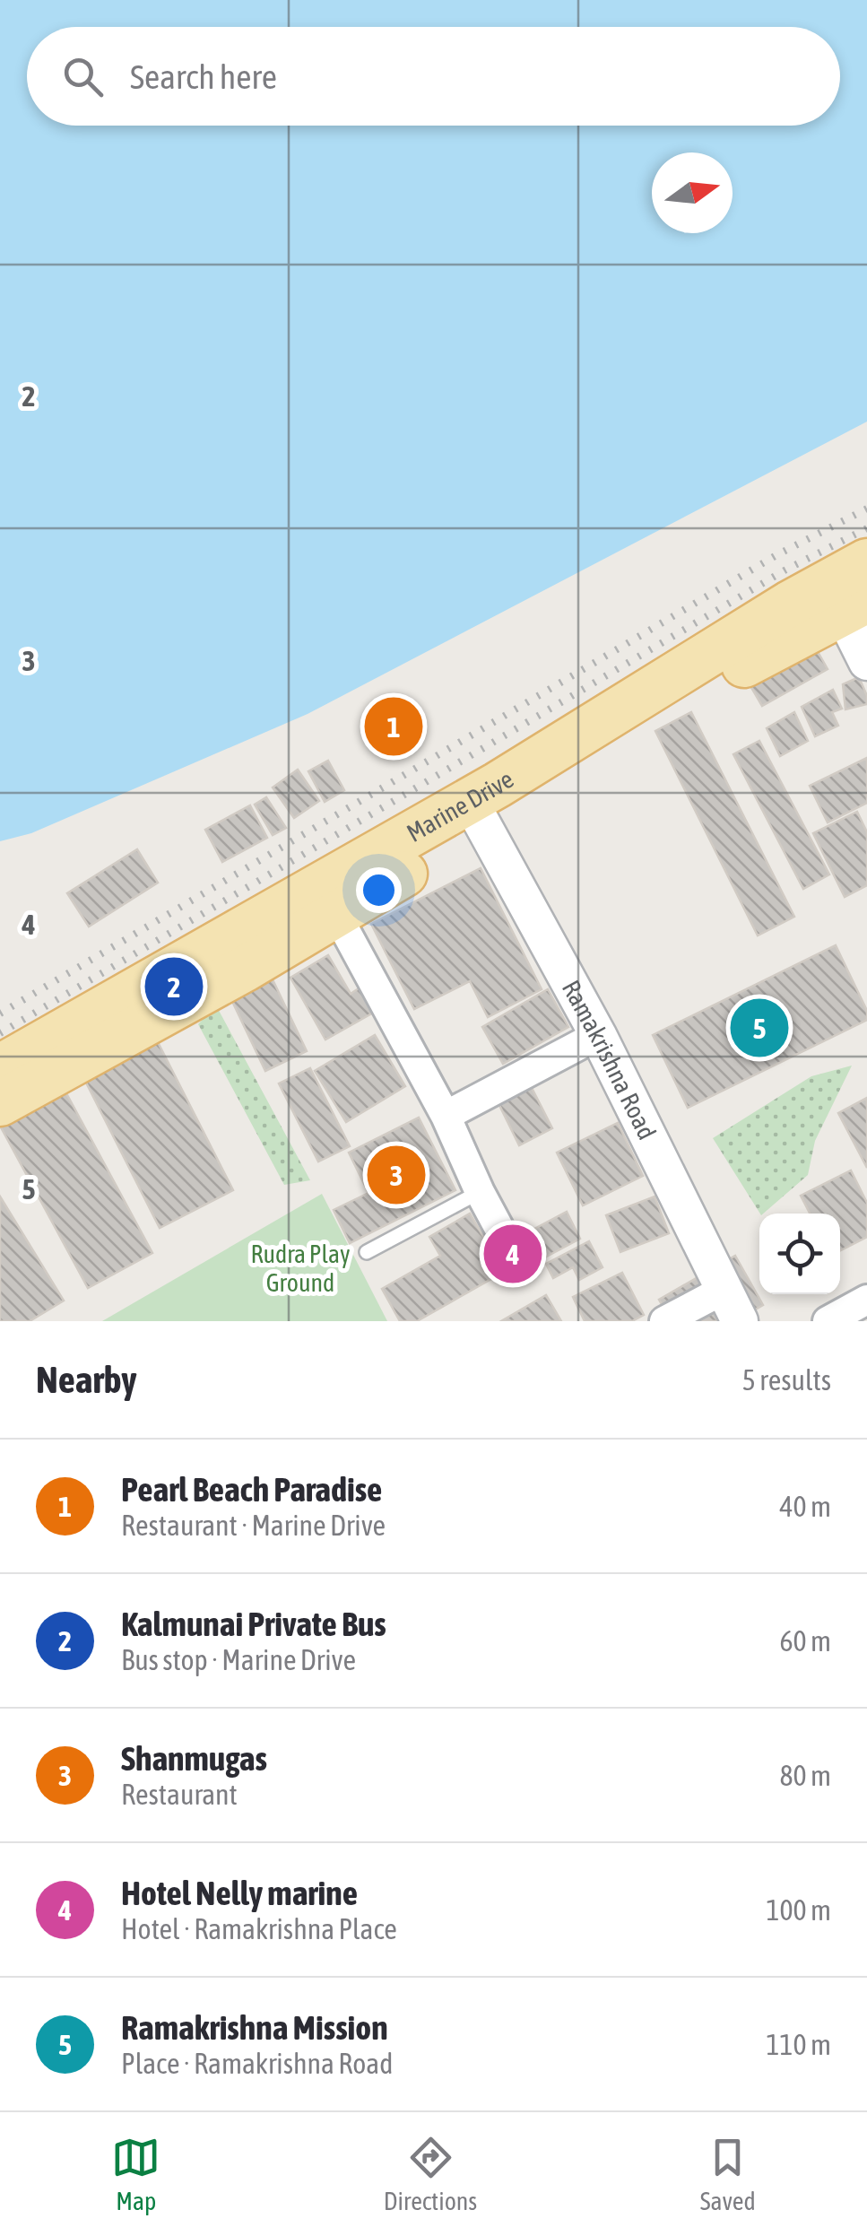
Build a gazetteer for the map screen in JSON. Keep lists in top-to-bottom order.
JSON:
{
  "streets": {
    "main road": ["Marine Drive"],
    "street": ["Ramakrishna Road"]
  },
  "crossings": [
    ["Marine Drive", "Ramakrishna Road"]
  ],
  "parks": ["Rudra Play Ground"],
  "north": "right",
  "page": {
    "search": "Search here",
    "pins": [
      "1",
      "2",
      "5",
      "3",
      "4"
    ],
    "heading": ["Nearby", "5 results"],
    "list": [
      {
        "mark": "1",
        "name": "Pearl Beach Paradise",
        "note": "Restaurant · Marine Drive",
        "value": "40 m"
      },
      {
        "mark": "2",
        "name": "Kalmunai Private Bus",
        "note": "Bus stop · Marine Drive",
        "value": "60 m"
      },
      {
        "mark": "3",
        "name": "Shanmugas",
        "note": "Restaurant",
        "value": "80 m"
      },
      {
        "mark": "4",
        "name": "Hotel Nelly marine",
        "note": "Hotel · Ramakrishna Place",
        "value": "100 m"
      },
      {
        "mark": "5",
        "name": "Ramakrishna Mission",
        "note": "Place · Ramakrishna Road",
        "value": "110 m"
      }
    ],
    "nav": ["Map", "Directions", "Saved"]
  },
  "grid": {
    "rows": [
      "2",
      "3",
      "4",
      "5"
    ]
  }
}
